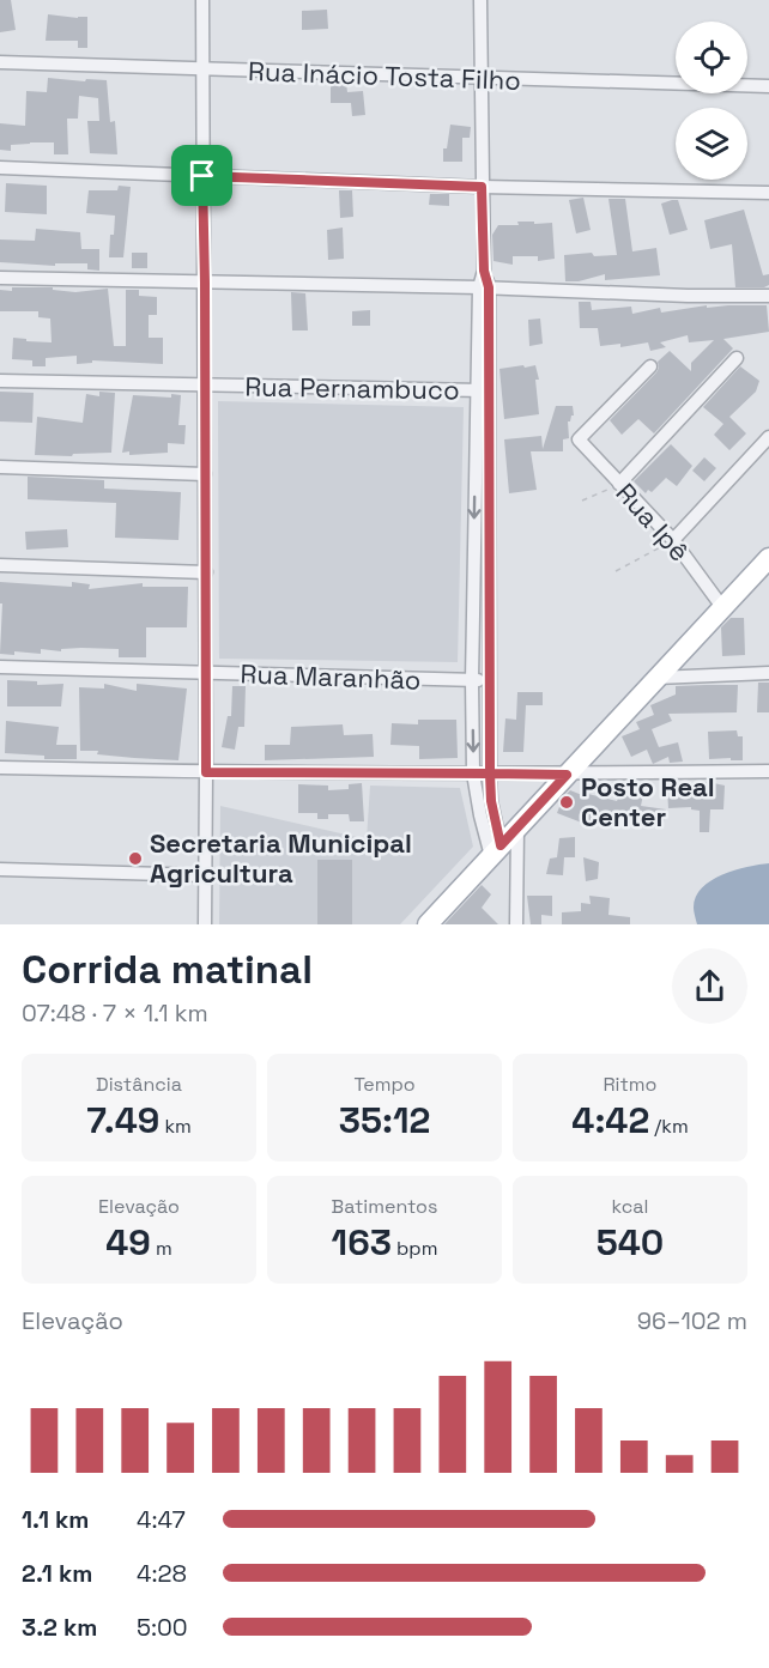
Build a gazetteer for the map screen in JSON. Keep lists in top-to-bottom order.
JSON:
{
  "streets": {
    "street": [
      "Rua Inácio Tosta Filho",
      "Rua Pernambuco",
      "Rua Ipê",
      "Rua Maranhão"
    ]
  },
  "places": ["Posto Real Center", "Secretaria Municipal Agricultura"],
  "page": {
    "heading": ["Corrida matinal", "07:48 · 7 × 1.1 km"],
    "stats": [
      ["Distância", "7.49 km"],
      ["Tempo", "35:12"],
      ["Ritmo", "4:42 /km"],
      ["Elevação", "49 m"],
      ["Batimentos", "163 bpm"],
      ["kcal", "540"]
    ],
    "chart": ["Elevação", "96–102 m"],
    "list": [
      {
        "name": "1.1 km",
        "note": "4:47"
      },
      {
        "name": "2.1 km",
        "note": "4:28"
      },
      {
        "name": "3.2 km",
        "note": "5:00"
      }
    ]
  }
}
